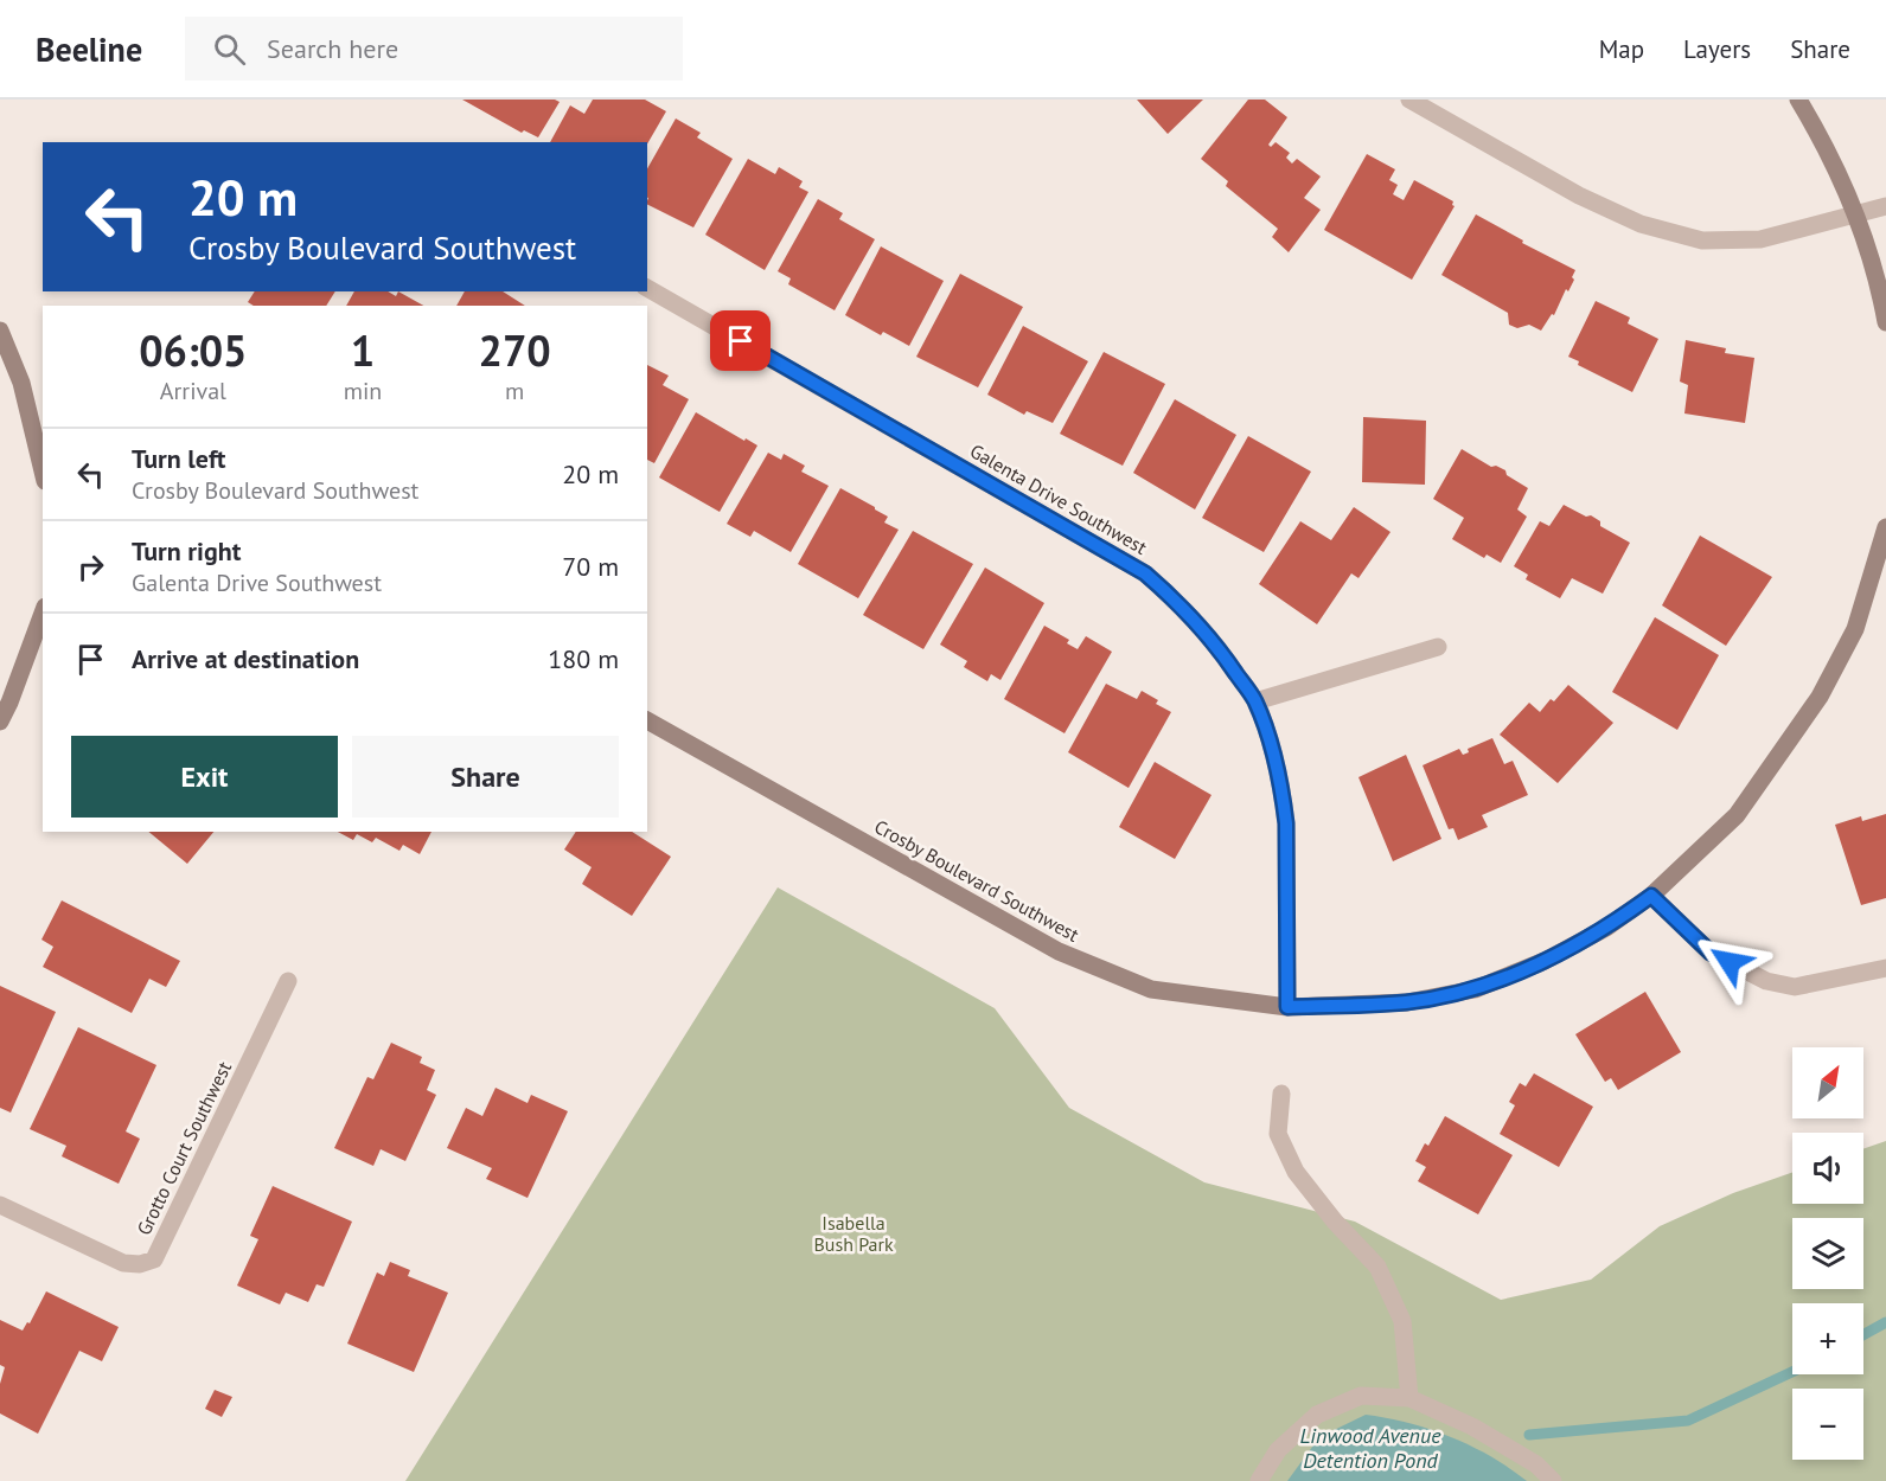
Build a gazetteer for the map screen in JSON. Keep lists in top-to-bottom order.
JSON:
{
  "streets": {
    "street": ["Galenta Drive Southwest", "Crosby Boulevard Southwest", "Grotto Court Southwest"]
  },
  "crossings": [
    ["Galenta Drive Southwest", "Crosby Boulevard Southwest"]
  ],
  "water": ["Linwood Avenue Detention Pond"],
  "parks": ["Isabella Bush Park"],
  "north": "top right",
  "page": {
    "header": "Beeline",
    "search": "Search here",
    "nav": ["Map", "Layers", "Share"],
    "turn": ["20 m", "Crosby Boulevard Southwest"],
    "eta": [
      "06:05",
      "Arrival",
      "1",
      "min",
      "270",
      "m"
    ],
    "list": [
      {
        "name": "Turn left",
        "note": "Crosby Boulevard Southwest",
        "value": "20 m"
      },
      {
        "name": "Turn right",
        "note": "Galenta Drive Southwest",
        "value": "70 m"
      },
      {
        "name": "Arrive at destination",
        "value": "180 m"
      }
    ],
    "buttons": ["Exit", "Share"],
    "map_buttons": ["+", "−"]
  }
}
